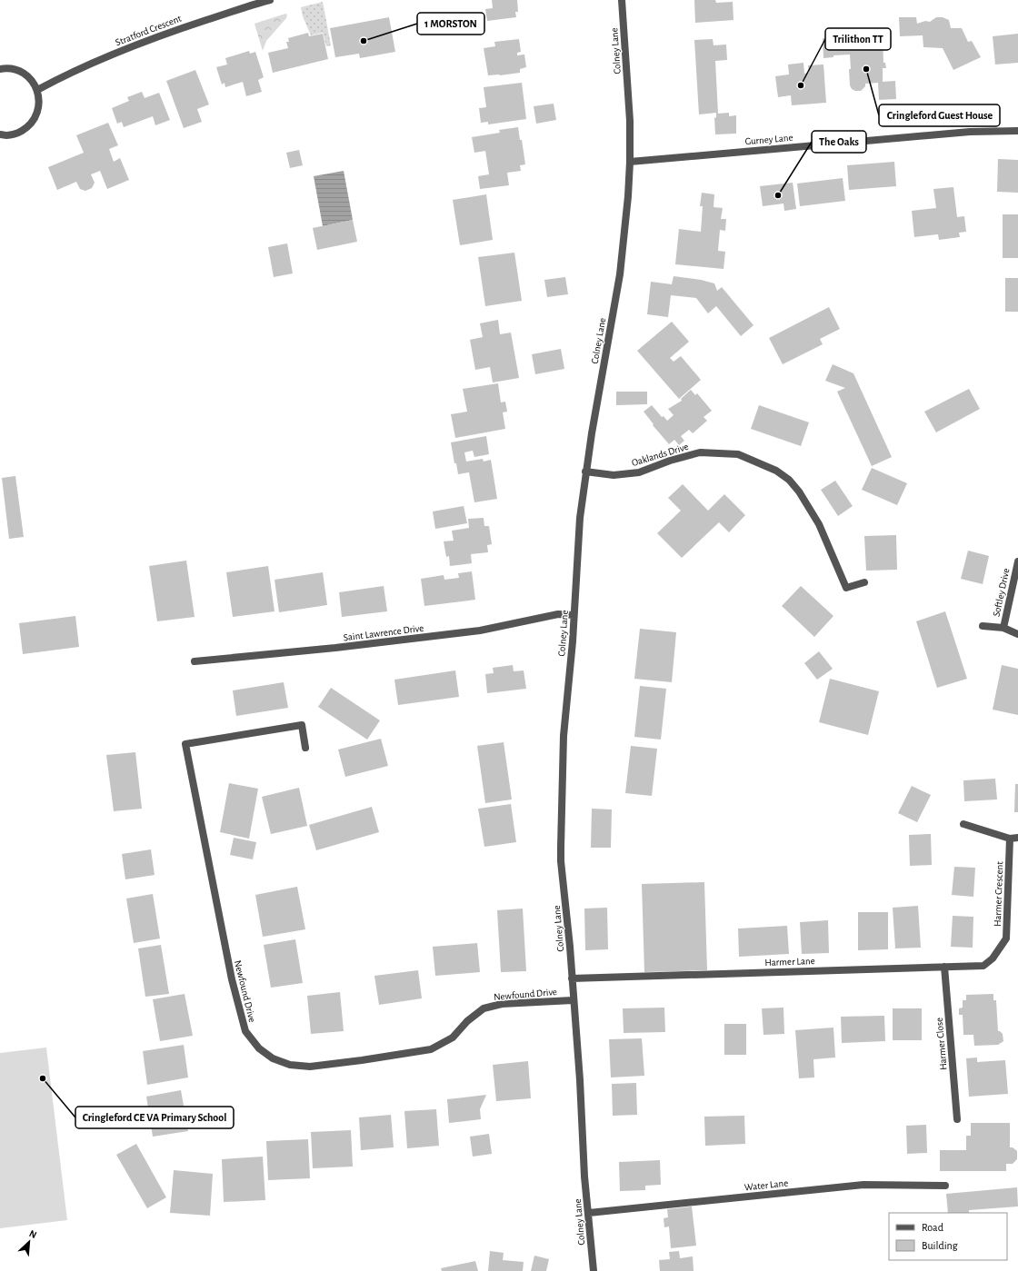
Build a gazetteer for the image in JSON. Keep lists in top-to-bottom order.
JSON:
{
  "streets": {
    "street": [
      "Stratford Crescent",
      "Colney Lane",
      "Gurney Lane",
      "Oaklands Drive",
      "Softley Drive",
      "Saint Lawrence Drive",
      "Harmer Crescent",
      "Harmer Lane",
      "Newfound Drive",
      "Harmer Close",
      "Water Lane"
    ]
  },
  "crossings": [
    ["Colney Lane", "Gurney Lane"],
    ["Colney Lane", "Oaklands Drive"],
    ["Colney Lane", "Saint Lawrence Drive"],
    ["Colney Lane", "Harmer Lane"],
    ["Colney Lane", "Newfound Drive"],
    ["Colney Lane", "Water Lane"],
    ["Harmer Crescent", "Harmer Lane"],
    ["Harmer Lane", "Harmer Close"]
  ],
  "places": [
    "1 MORSTON",
    "Cringleford Guest House",
    "Trilithon TT",
    "The Oaks",
    "Cringleford CE VA Primary School"
  ],
  "legend": ["Road", "Building"],
  "north": "top right"
}
